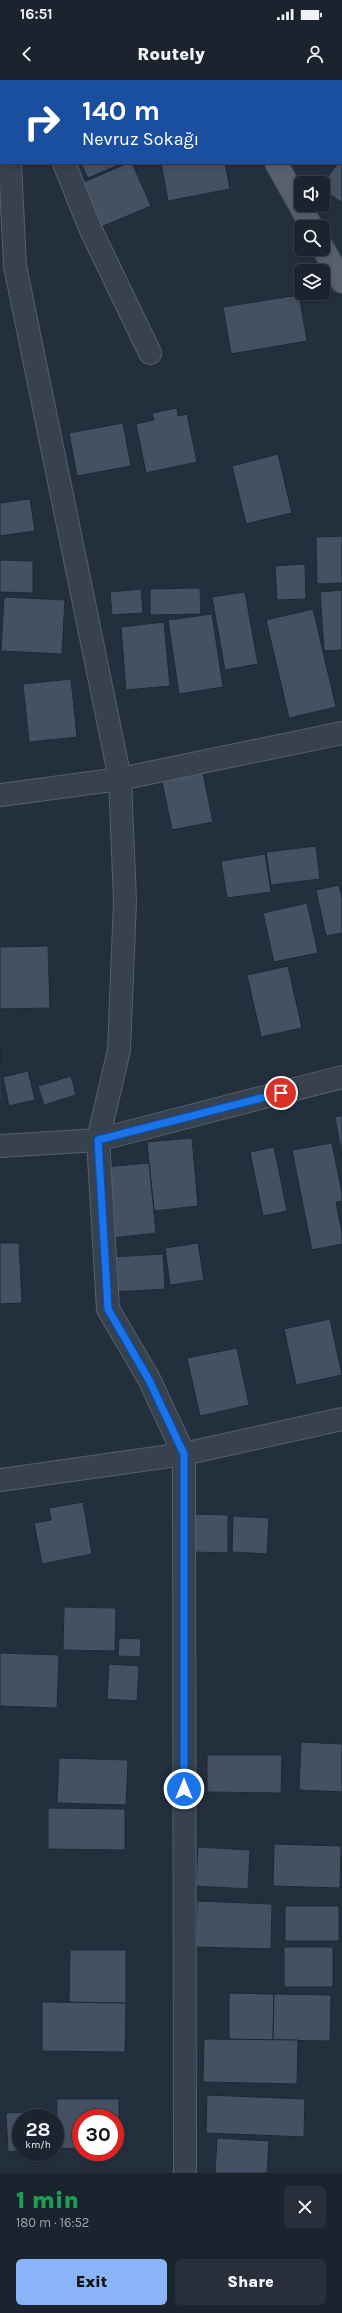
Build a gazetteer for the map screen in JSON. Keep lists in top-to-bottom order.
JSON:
{
  "page": {
    "status": "16:51",
    "header": "Routely",
    "turn": ["140 m", "Nevruz Sokağı"],
    "speed": "28 km/h",
    "limit": "30",
    "heading": ["1 min", "180 m · 16:52"],
    "buttons": ["Exit", "Share"]
  }
}
